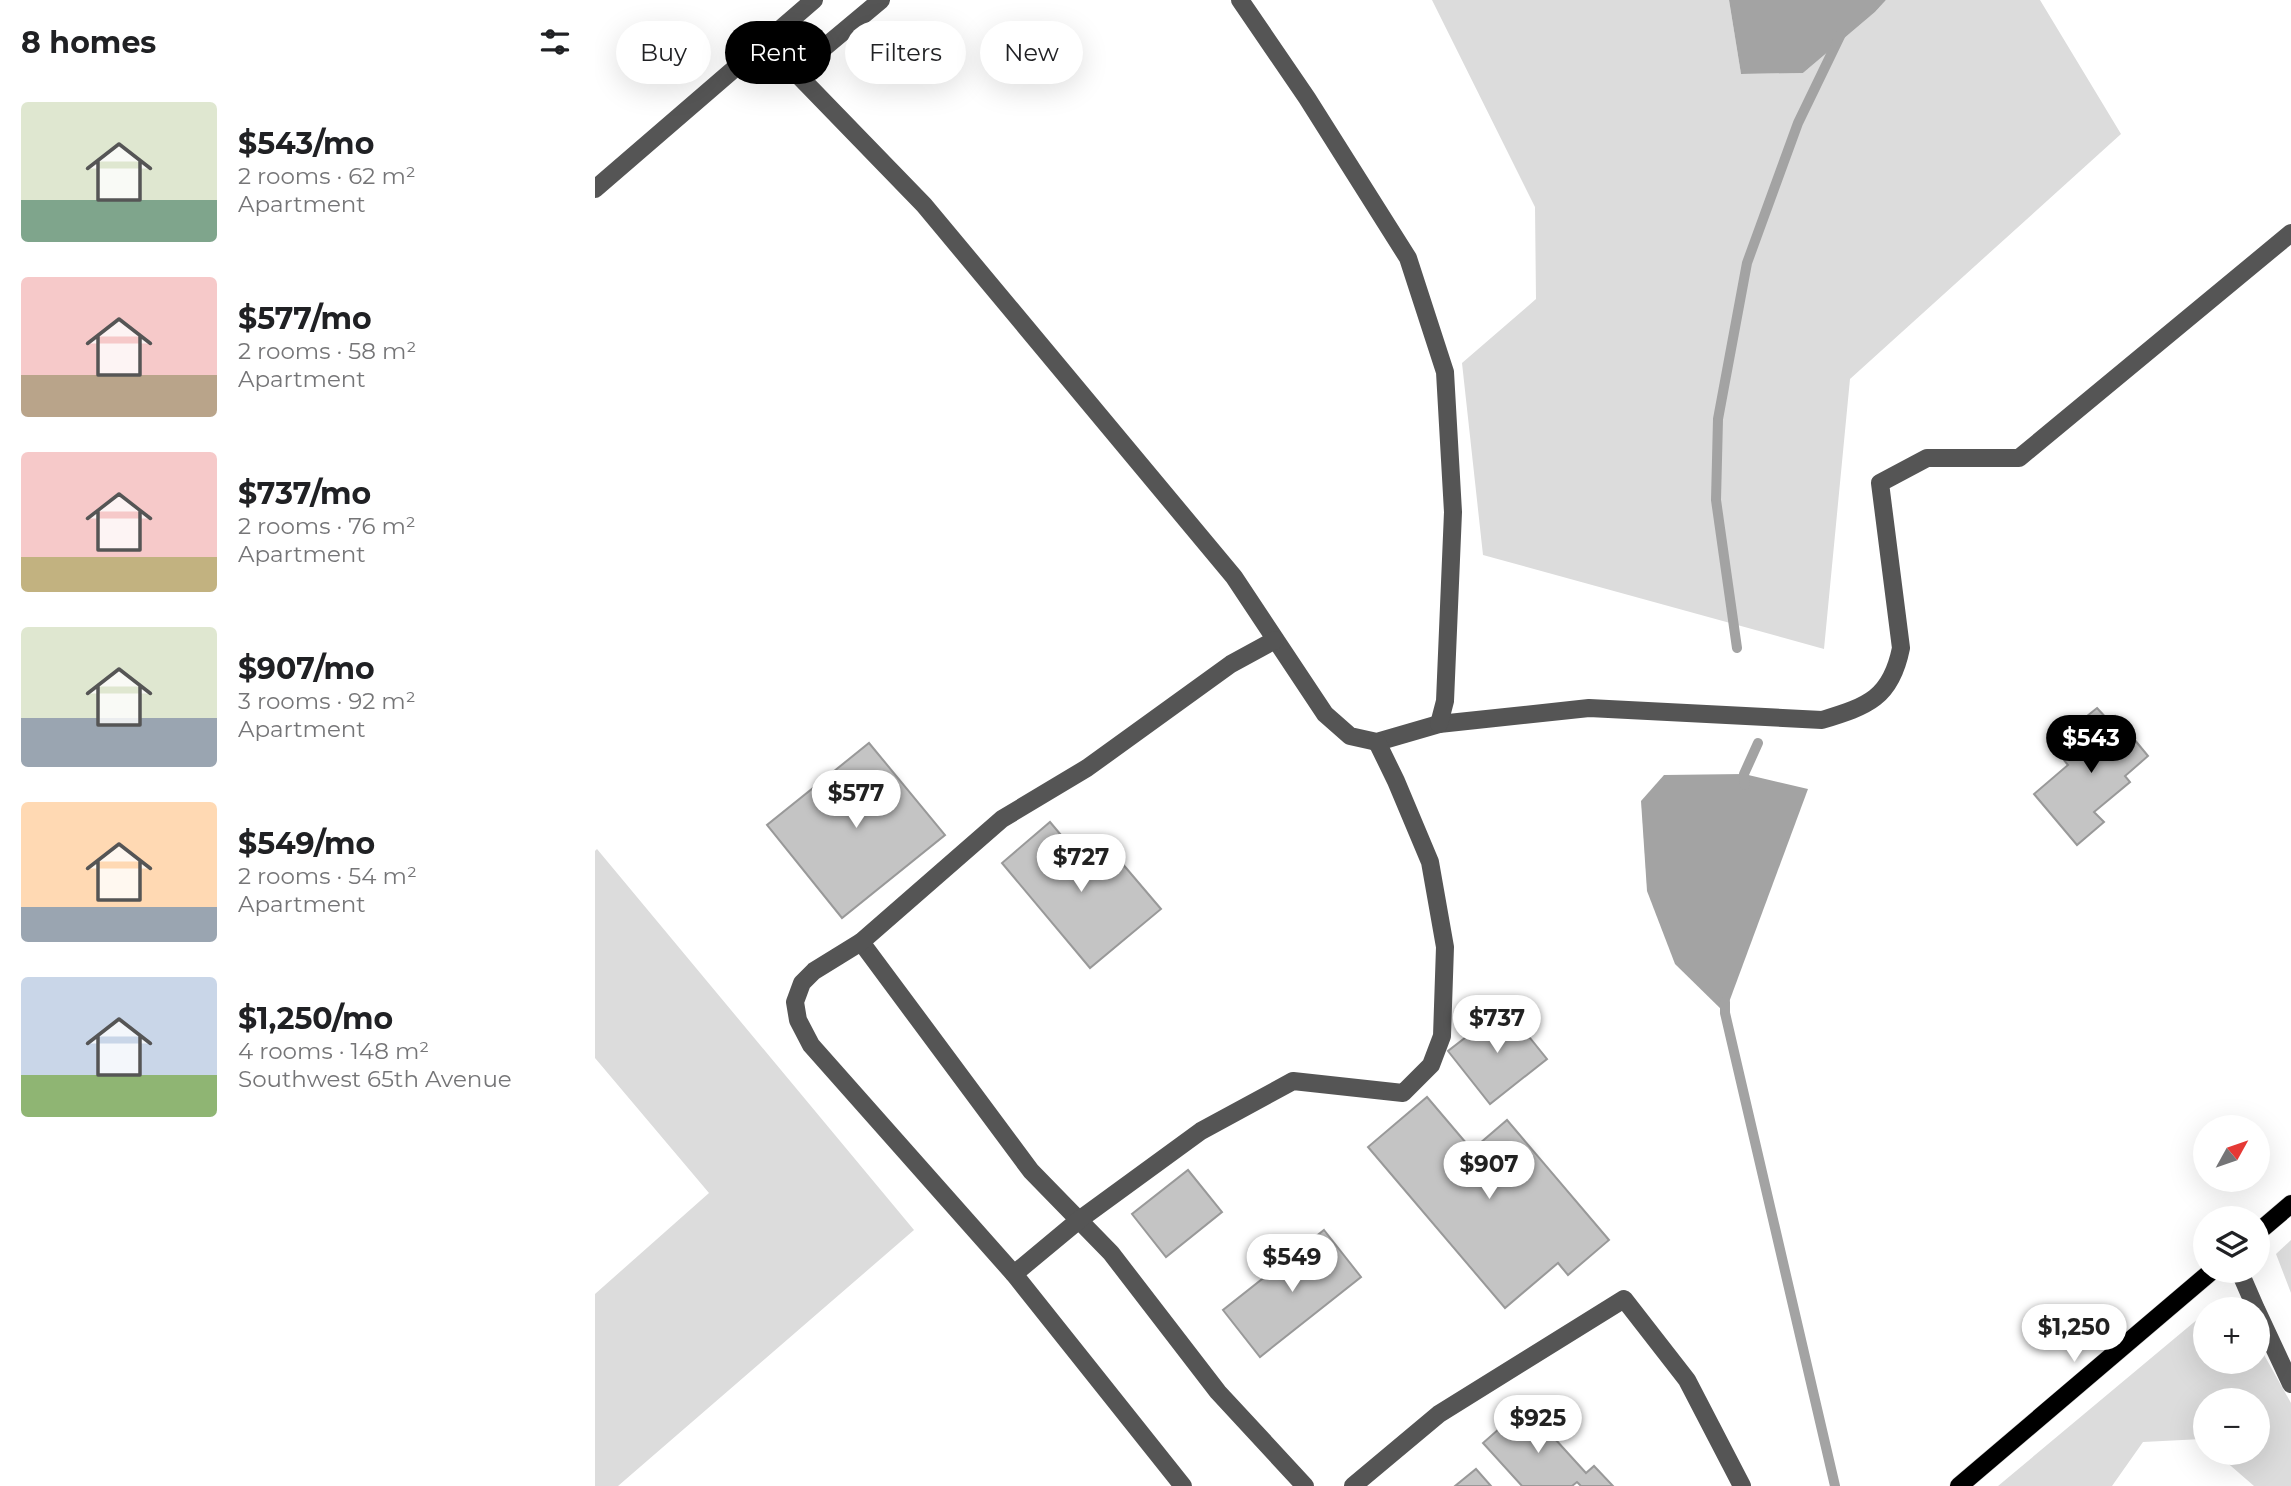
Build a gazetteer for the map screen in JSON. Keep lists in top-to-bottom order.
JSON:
{
  "north": "top right",
  "page": {
    "heading": "8 homes",
    "chip": [
      "Buy",
      "Rent",
      "Filters",
      "New"
    ],
    "list": [
      {
        "name": "$543/mo",
        "note": "2 rooms · 62 m² · Apartment"
      },
      {
        "name": "$577/mo",
        "note": "2 rooms · 58 m² · Apartment"
      },
      {
        "name": "$737/mo",
        "note": "2 rooms · 76 m² · Apartment"
      },
      {
        "name": "$907/mo",
        "note": "3 rooms · 92 m² · Apartment"
      },
      {
        "name": "$549/mo",
        "note": "2 rooms · 54 m² · Apartment"
      },
      {
        "name": "$1,250/mo",
        "note": "4 rooms · 148 m² · Southwest 65th Avenue"
      }
    ],
    "price": [
      "$543",
      "$577",
      "$727",
      "$737",
      "$907",
      "$549",
      "$1,250",
      "$925"
    ],
    "map_buttons": ["+", "−"]
  }
}
